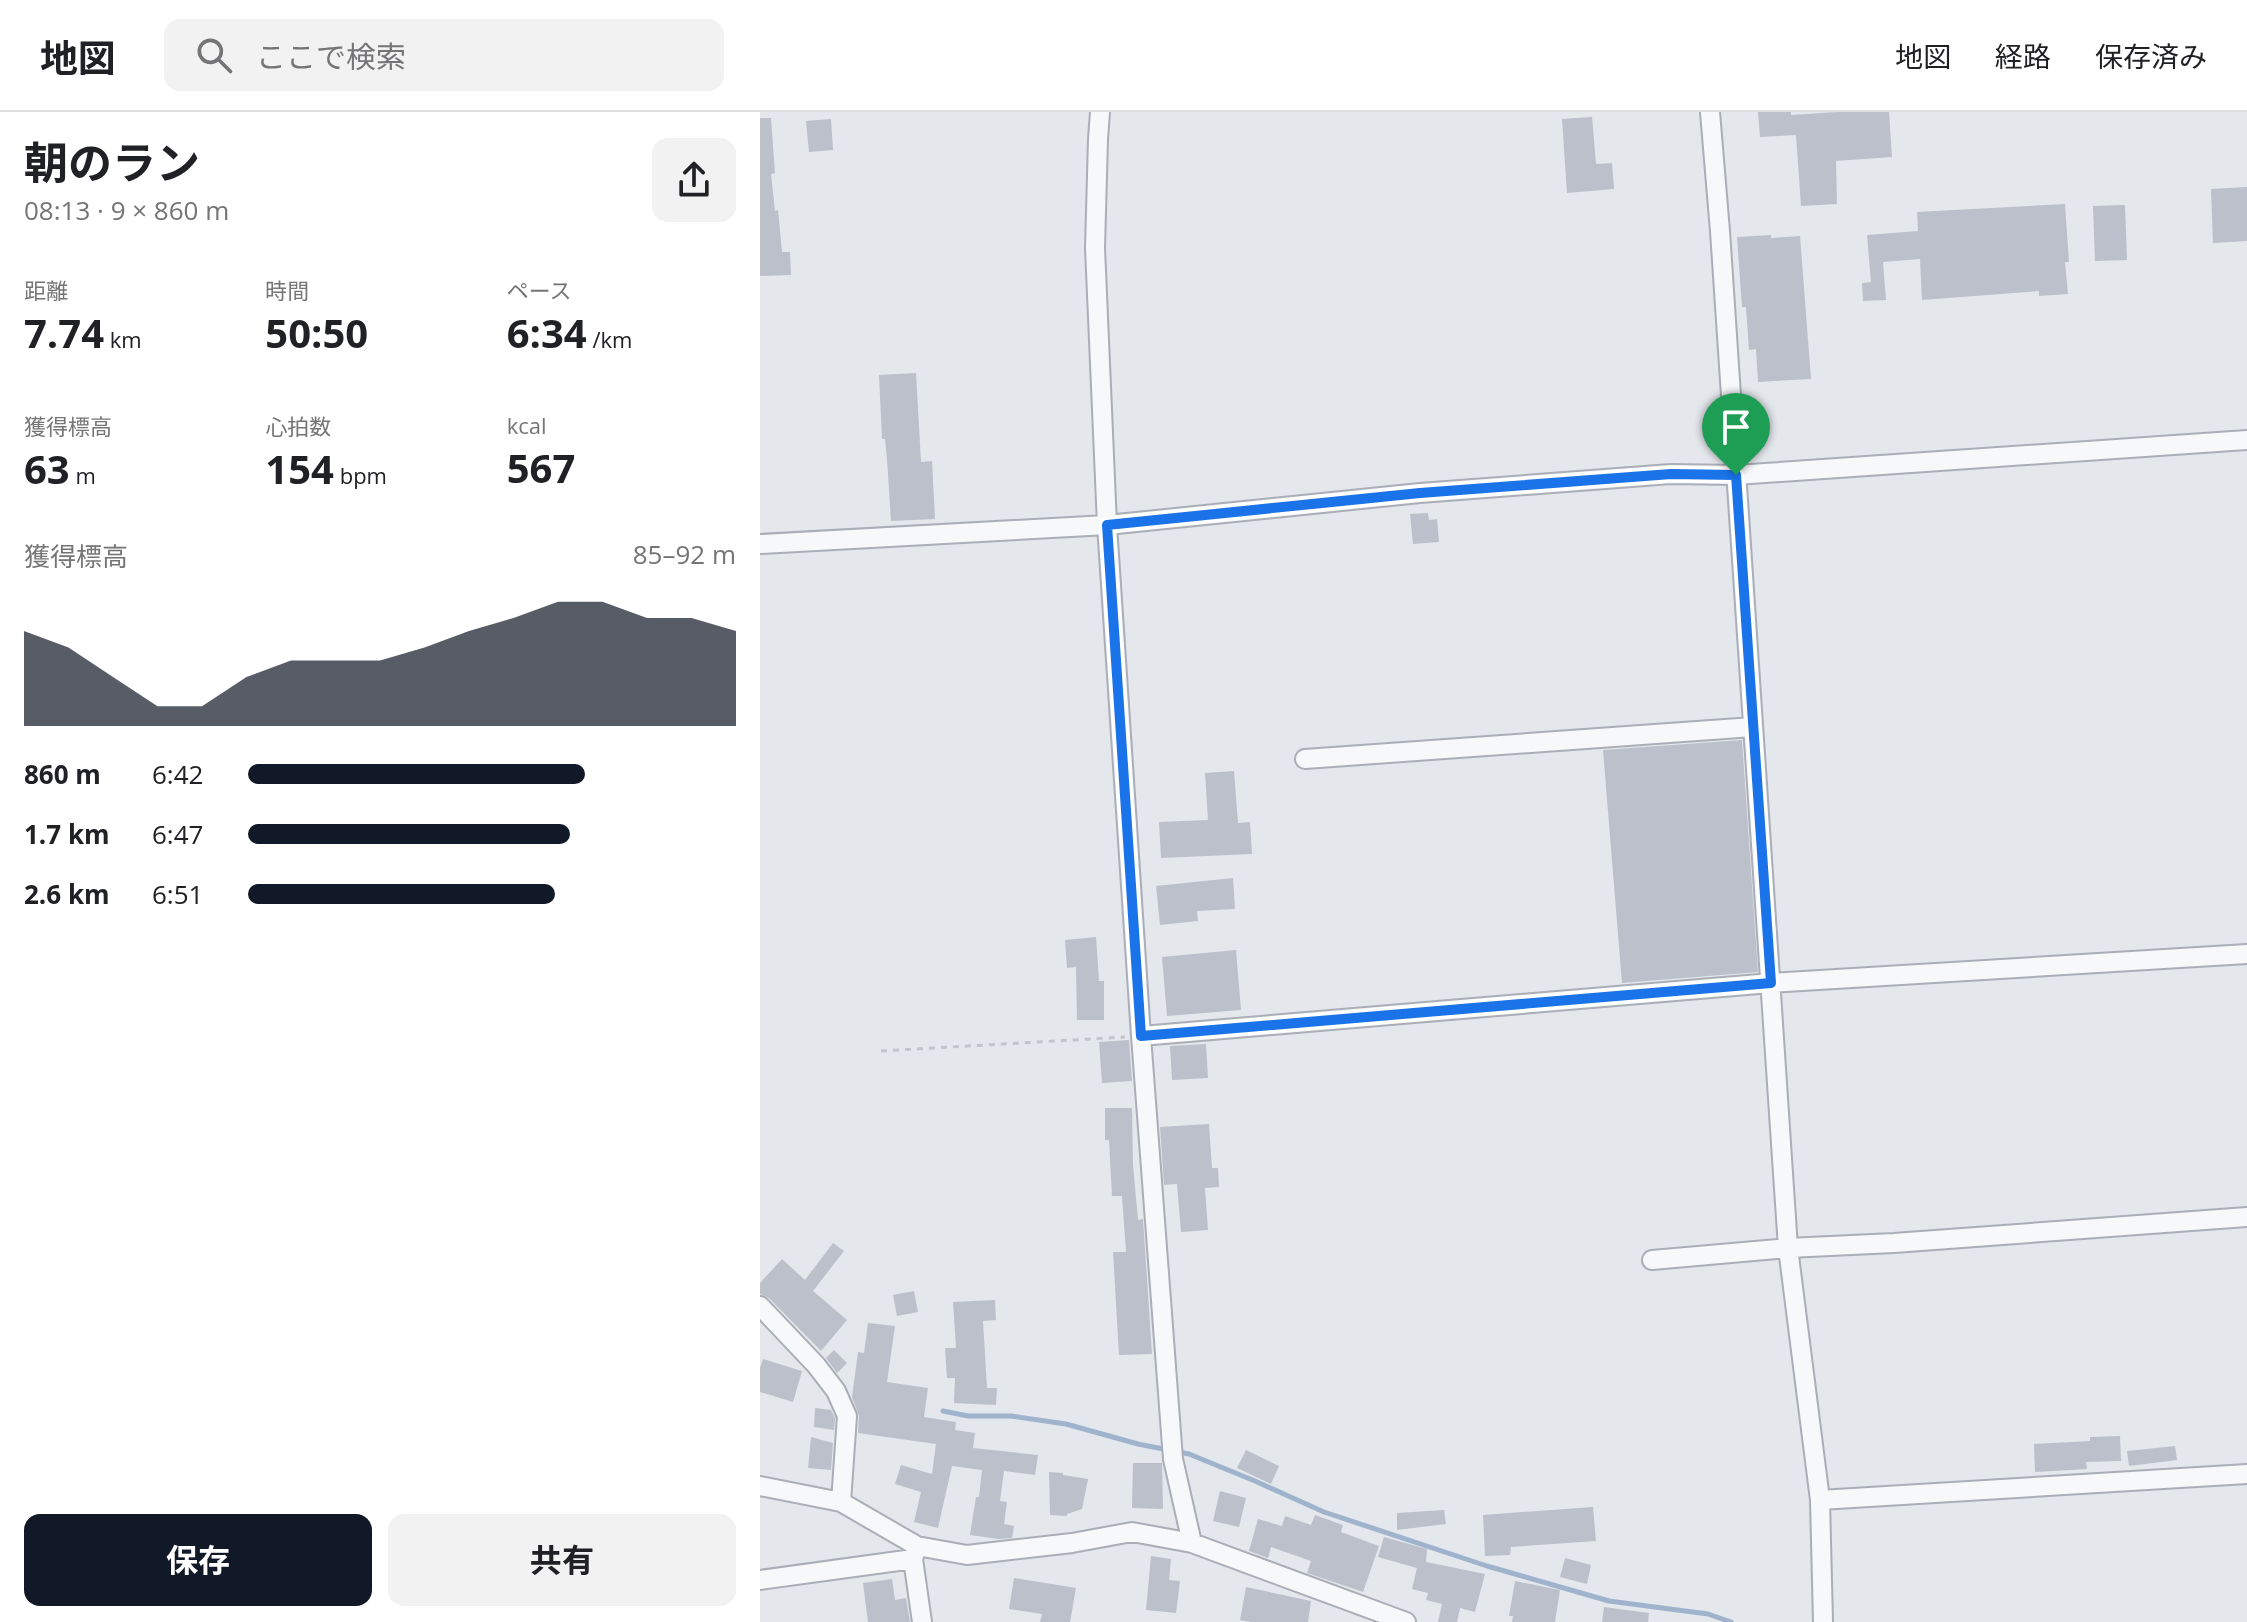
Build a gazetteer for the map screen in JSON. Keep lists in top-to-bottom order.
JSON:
{
  "page": {
    "header": "地図",
    "search": "ここで検索",
    "nav": ["地図", "経路", "保存済み"],
    "heading": ["朝のラン", "08:13 · 9 × 860 m"],
    "stats": [
      ["距離", "7.74 km"],
      ["時間", "50:50"],
      ["ペース", "6:34 /km"],
      ["獲得標高", "63 m"],
      ["心拍数", "154 bpm"],
      ["kcal", "567"]
    ],
    "chart": ["獲得標高", "85–92 m"],
    "list": [
      {
        "name": "860 m",
        "note": "6:42"
      },
      {
        "name": "1.7 km",
        "note": "6:47"
      },
      {
        "name": "2.6 km",
        "note": "6:51"
      }
    ],
    "buttons": ["保存", "共有"]
  }
}
